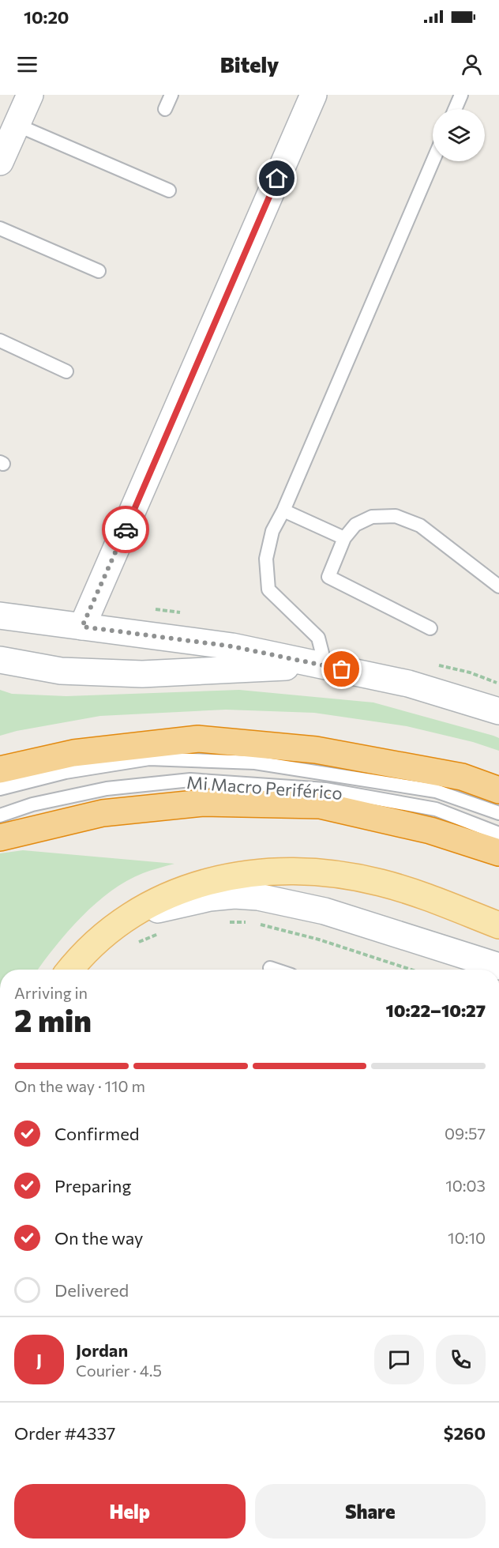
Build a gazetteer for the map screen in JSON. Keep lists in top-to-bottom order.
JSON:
{
  "streets": {
    "lane": ["Mi Macro Periférico"]
  },
  "page": {
    "status": "10:20",
    "header": "Bitely",
    "heading": ["2 min", "Arriving in", "10:22–10:27"],
    "panel": [
      "Jordan",
      "Courier · 4.5",
      "Order #4337",
      "$260"
    ],
    "bar": "On the way · 110 m",
    "list": [
      ["Confirmed", "09:57"],
      ["Preparing", "10:03"],
      ["On the way", "10:10"],
      "Delivered"
    ],
    "round": "J",
    "buttons": ["Help", "Share"]
  }
}
